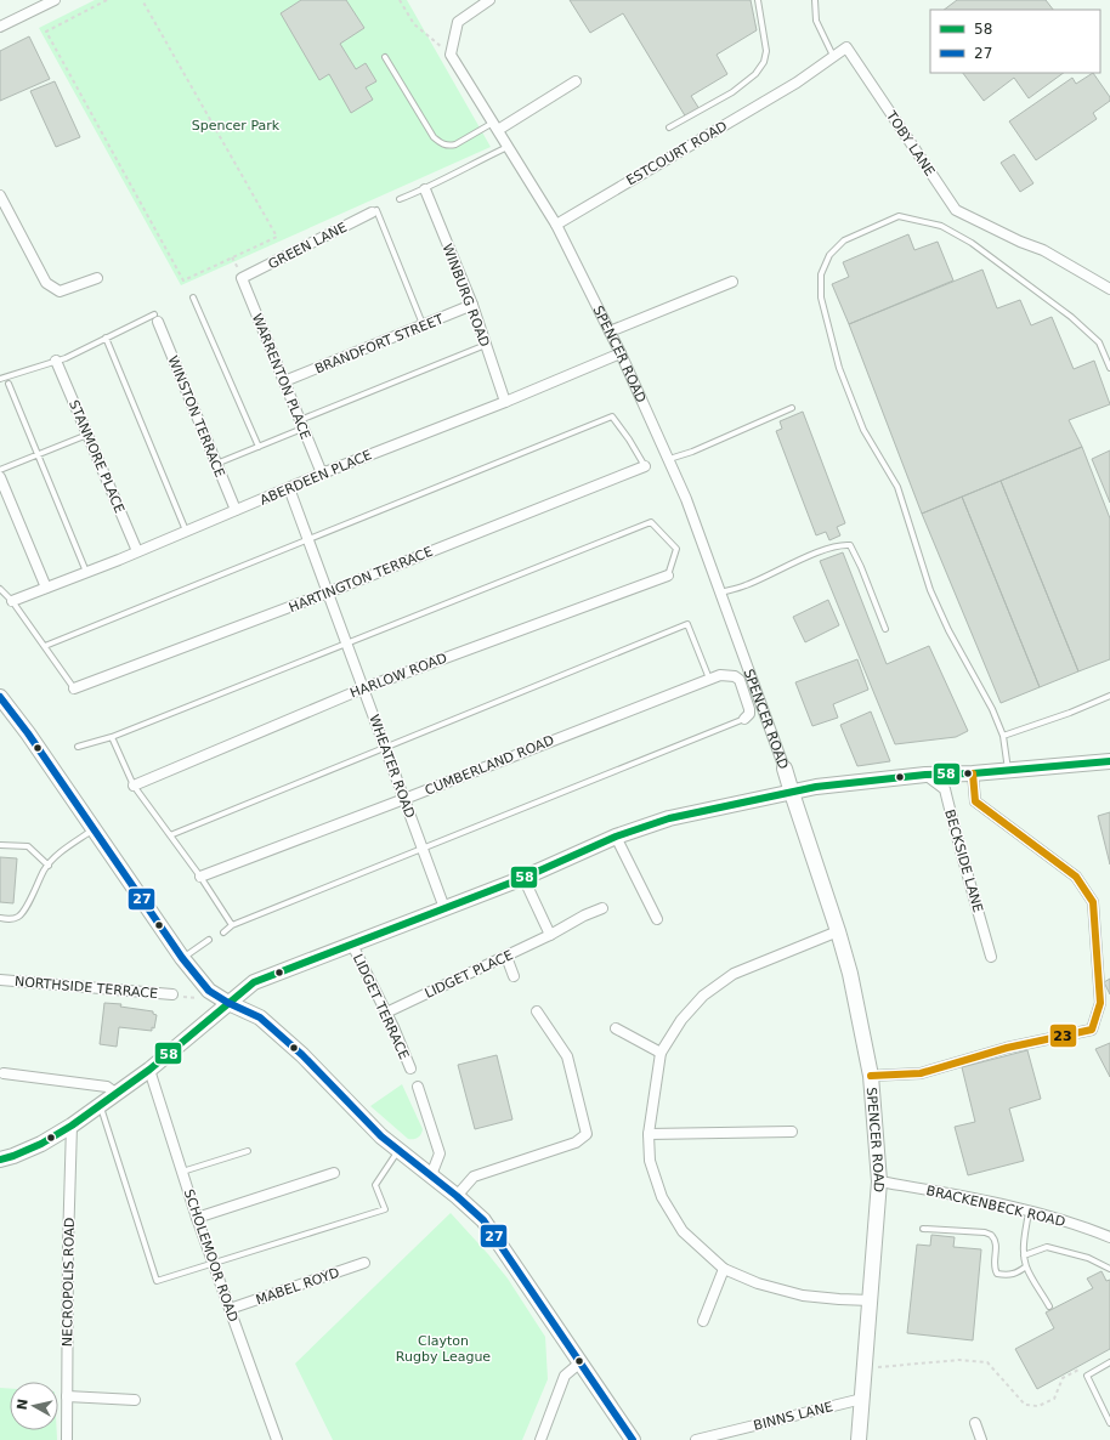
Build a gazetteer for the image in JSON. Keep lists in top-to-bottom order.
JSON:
{
  "streets": {
    "street": [
      "TOBY LANE",
      "ESTCOURT ROAD",
      "GREEN LANE",
      "WINBURG ROAD",
      "BRANDFORT STREET",
      "SPENCER ROAD",
      "WARRENTON PLACE",
      "WINSTON TERRACE",
      "STANMORE PLACE",
      "ABERDEEN PLACE",
      "HARTINGTON TERRACE",
      "HARLOW ROAD",
      "CUMBERLAND ROAD",
      "WHEATER ROAD",
      "BECKSIDE LANE",
      "LIDGET PLACE",
      "NORTHSIDE TERRACE",
      "LIDGET TERRACE",
      "BRACKENBECK ROAD",
      "SCHOLEMOOR ROAD",
      "NECROPOLIS ROAD",
      "MABEL ROYD",
      "BINNS LANE"
    ]
  },
  "crossings": [
    ["TOBY LANE", "ESTCOURT ROAD"],
    ["ESTCOURT ROAD", "SPENCER ROAD"],
    ["GREEN LANE", "WARRENTON PLACE"],
    ["WINBURG ROAD", "BRANDFORT STREET"],
    ["WINBURG ROAD", "ABERDEEN PLACE"],
    ["BRANDFORT STREET", "WARRENTON PLACE"],
    ["SPENCER ROAD", "ABERDEEN PLACE"],
    ["SPENCER ROAD", "BECKSIDE LANE"],
    ["SPENCER ROAD", "BRACKENBECK ROAD"],
    ["SPENCER ROAD", "BINNS LANE"],
    ["WARRENTON PLACE", "ABERDEEN PLACE"],
    ["WINSTON TERRACE", "ABERDEEN PLACE"],
    ["STANMORE PLACE", "ABERDEEN PLACE"],
    ["ABERDEEN PLACE", "WHEATER ROAD"],
    ["HARTINGTON TERRACE", "WHEATER ROAD"],
    ["HARLOW ROAD", "WHEATER ROAD"],
    ["CUMBERLAND ROAD", "WHEATER ROAD"],
    ["LIDGET PLACE", "LIDGET TERRACE"],
    ["SCHOLEMOOR ROAD", "MABEL ROYD"]
  ],
  "parks": ["Spencer Park", "Clayton Rugby League"],
  "lines": ["transit line 27", "transit line 58", "transit line 23"],
  "legend": ["58", "27"],
  "north": "left"
}
